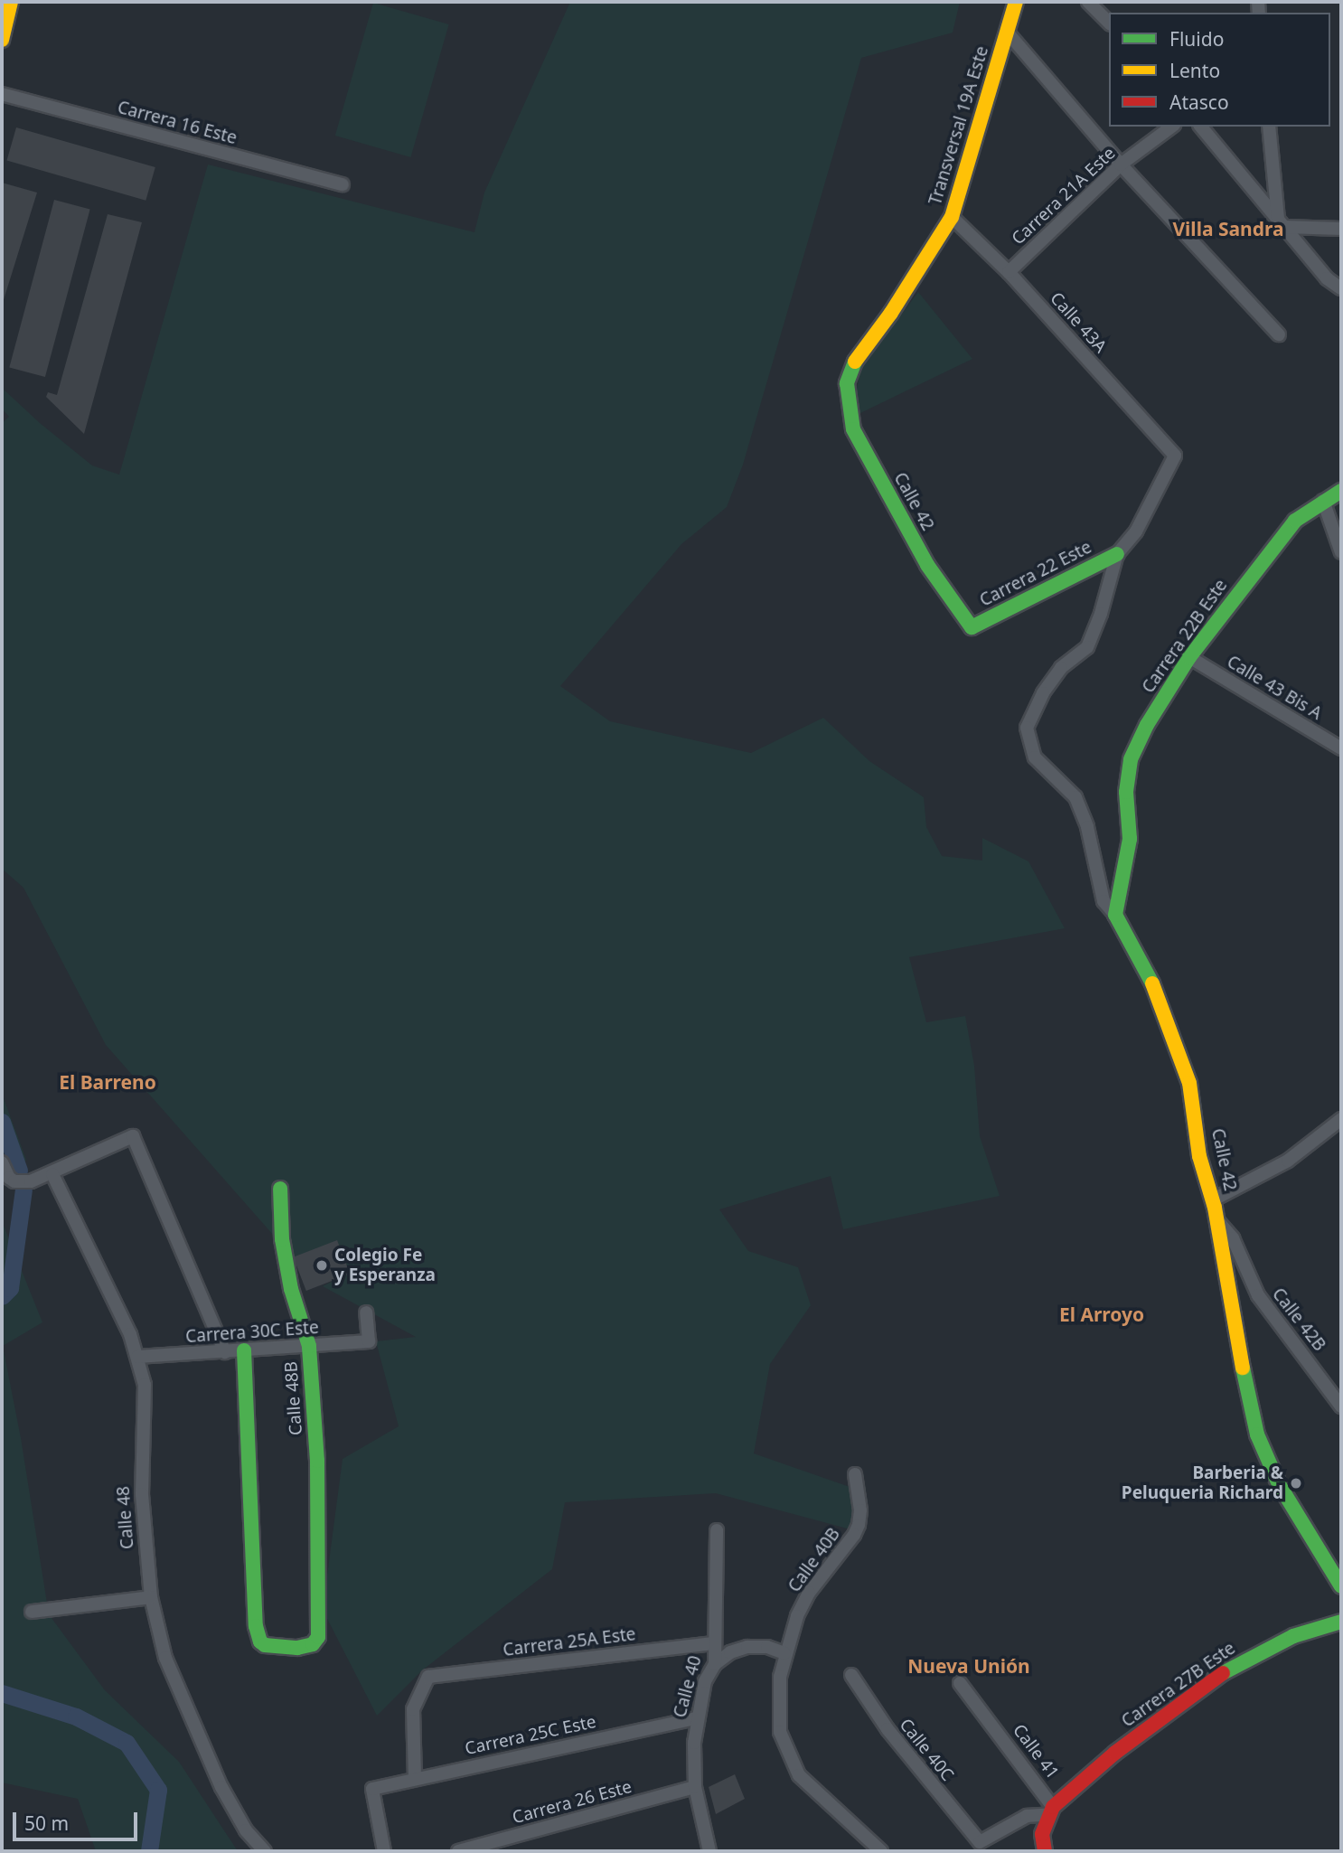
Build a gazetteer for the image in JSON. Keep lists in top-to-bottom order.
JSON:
{
  "streets": {
    "street": [
      "Carrera 16 Este",
      "Transversal 19A Este",
      "Carrera 21A Este",
      "Calle 43A",
      "Calle 42",
      "Carrera 22 Este",
      "Carrera 22B Este",
      "Calle 43 Bis A",
      "Calle 42B",
      "Carrera 30C Este",
      "Calle 48B",
      "Calle 48",
      "Calle 40B",
      "Carrera 25A Este",
      "Carrera 27B Este",
      "Calle 40",
      "Carrera 25C Este",
      "Calle 40C",
      "Calle 41",
      "Carrera 26 Este"
    ]
  },
  "crossings": [
    ["Transversal 19A Este", "Calle 43A"],
    ["Transversal 19A Este", "Calle 42"],
    ["Carrera 21A Este", "Calle 43A"],
    ["Calle 43A", "Calle 42"],
    ["Calle 43A", "Carrera 22 Este"],
    ["Calle 42", "Carrera 22 Este"],
    ["Calle 42", "Carrera 22B Este"],
    ["Calle 42", "Calle 42B"],
    ["Carrera 22B Este", "Calle 43 Bis A"],
    ["Carrera 30C Este", "Calle 48B"],
    ["Carrera 30C Este", "Calle 48"],
    ["Carrera 25A Este", "Calle 40"],
    ["Carrera 25A Este", "Carrera 25C Este"],
    ["Carrera 27B Este", "Calle 40C"],
    ["Carrera 27B Este", "Calle 41"],
    ["Calle 40", "Carrera 25C Este"],
    ["Calle 40", "Carrera 26 Este"],
    ["Calle 40C", "Calle 41"]
  ],
  "districts": [
    "Villa Sandra",
    "El Barreno",
    "El Arroyo",
    "Nueva Unión"
  ],
  "places": ["Colegio Fe y Esperanza", "Barberia & Peluqueria Richard"],
  "legend": ["Fluido", "Lento", "Atasco"],
  "scale_bar": "50 m"
}
